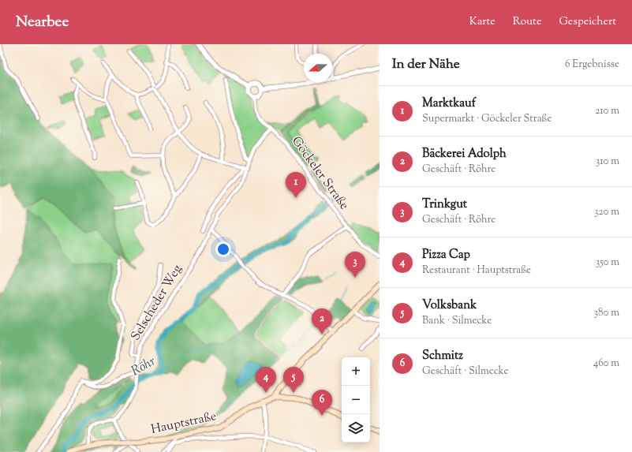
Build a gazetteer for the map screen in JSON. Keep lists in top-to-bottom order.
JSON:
{
  "streets": {
    "main road": ["Hauptstraße"],
    "street": ["Göckeler Straße", "Selscheder Weg"]
  },
  "crossings": [
    ["Göckeler Straße", "Selscheder Weg"]
  ],
  "water": ["Röhr"],
  "north": "left",
  "page": {
    "header": "Nearbee",
    "nav": ["Karte", "Route", "Gespeichert"],
    "heading": ["In der Nähe", "6 Ergebnisse"],
    "list": [
      {
        "mark": "1",
        "name": "Marktkauf",
        "note": "Supermarkt · Göckeler Straße",
        "value": "210 m"
      },
      {
        "mark": "2",
        "name": "Bäckerei Adolph",
        "note": "Geschäft · Röhre",
        "value": "310 m"
      },
      {
        "mark": "3",
        "name": "Trinkgut",
        "note": "Geschäft · Röhre",
        "value": "320 m"
      },
      {
        "mark": "4",
        "name": "Pizza Cap",
        "note": "Restaurant · Hauptstraße",
        "value": "350 m"
      },
      {
        "mark": "5",
        "name": "Volksbank",
        "note": "Bank · Silmecke",
        "value": "380 m"
      },
      {
        "mark": "6",
        "name": "Schmitz",
        "note": "Geschäft · Silmecke",
        "value": "460 m"
      }
    ],
    "pins": [
      "1",
      "3",
      "2",
      "4",
      "5",
      "6"
    ],
    "map_buttons": ["+", "−"]
  }
}
